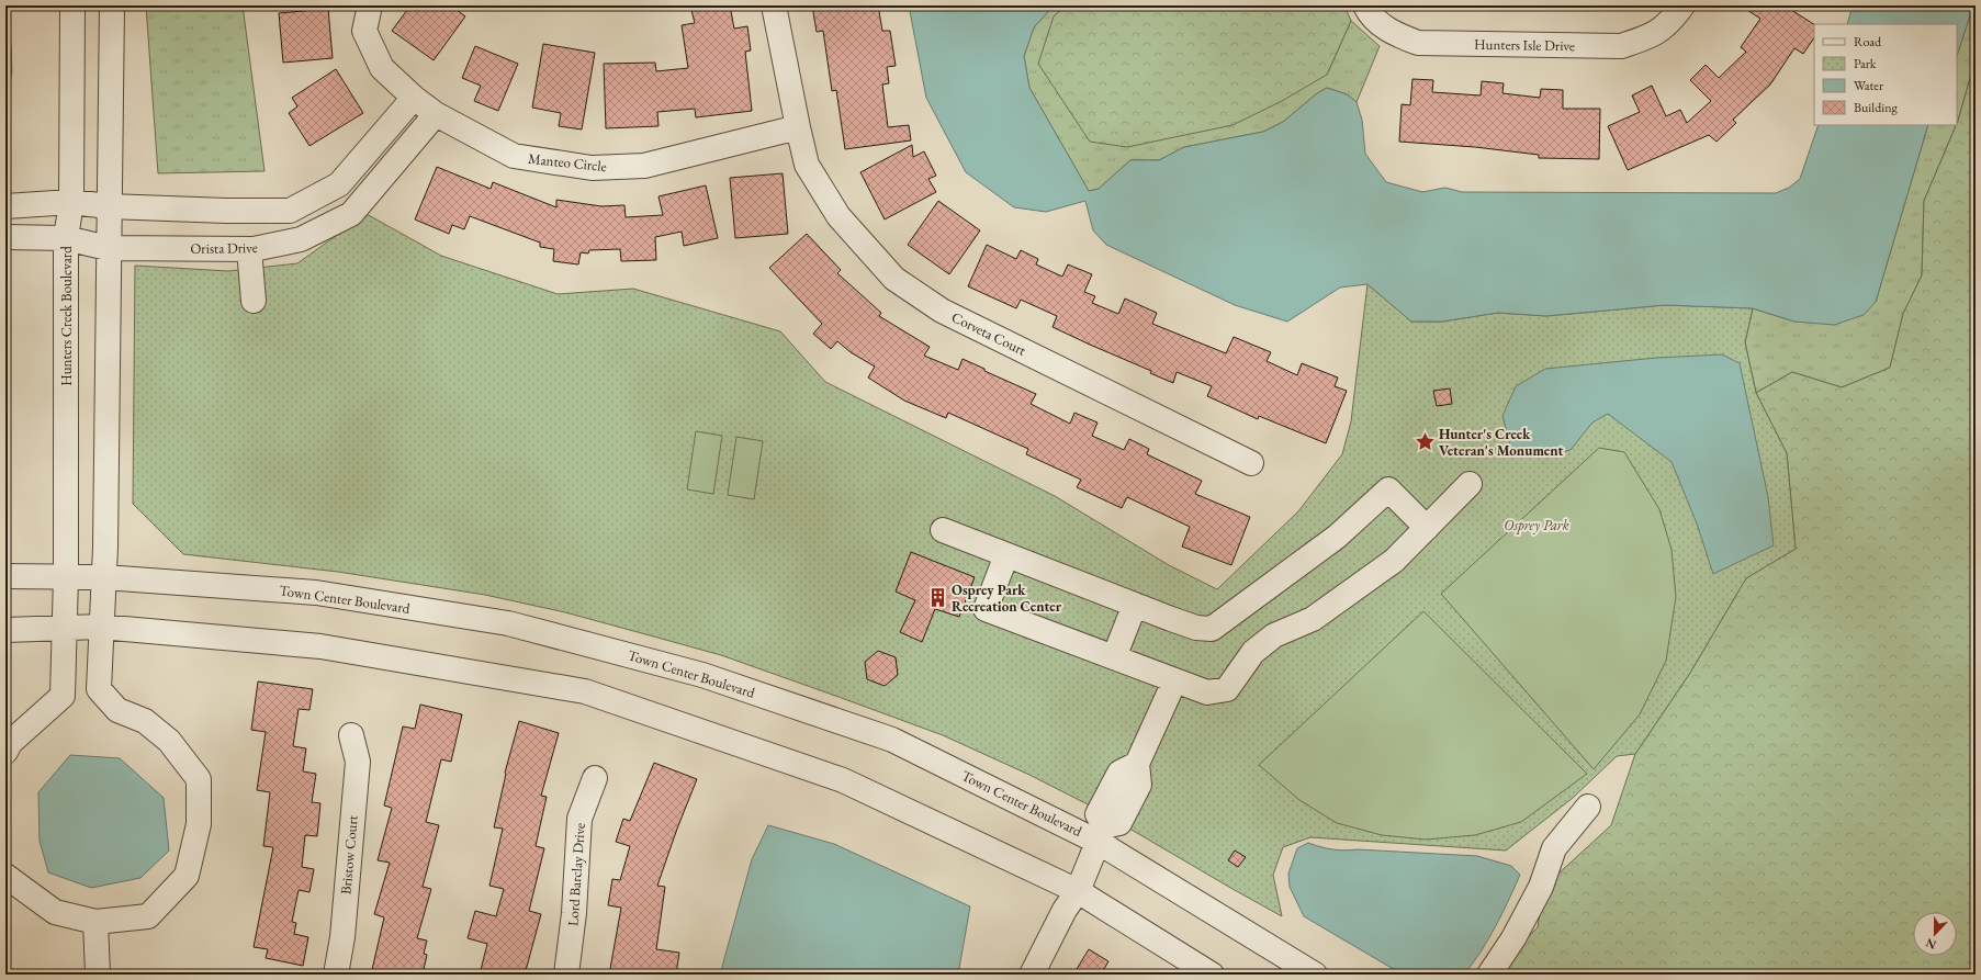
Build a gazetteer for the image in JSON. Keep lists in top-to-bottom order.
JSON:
{
  "streets": {
    "street": [
      "Hunters Isle Drive",
      "Manteo Circle",
      "Orista Drive",
      "Hunters Creek Boulevard",
      "Corveta Court",
      "Town Center Boulevard",
      "Bristow Court",
      "Lord Barclay Drive"
    ]
  },
  "crossings": [
    ["Manteo Circle", "Orista Drive"],
    ["Manteo Circle", "Corveta Court"],
    ["Orista Drive", "Hunters Creek Boulevard"],
    ["Hunters Creek Boulevard", "Town Center Boulevard"]
  ],
  "parks": ["Osprey Park"],
  "places": {
    "place": ["Hunter's Creek Veteran's Monument"],
    "building": ["Osprey Park Recreation Center"]
  },
  "legend": [
    "Road",
    "Park",
    "Water",
    "Building"
  ],
  "north": "bottom"
}
